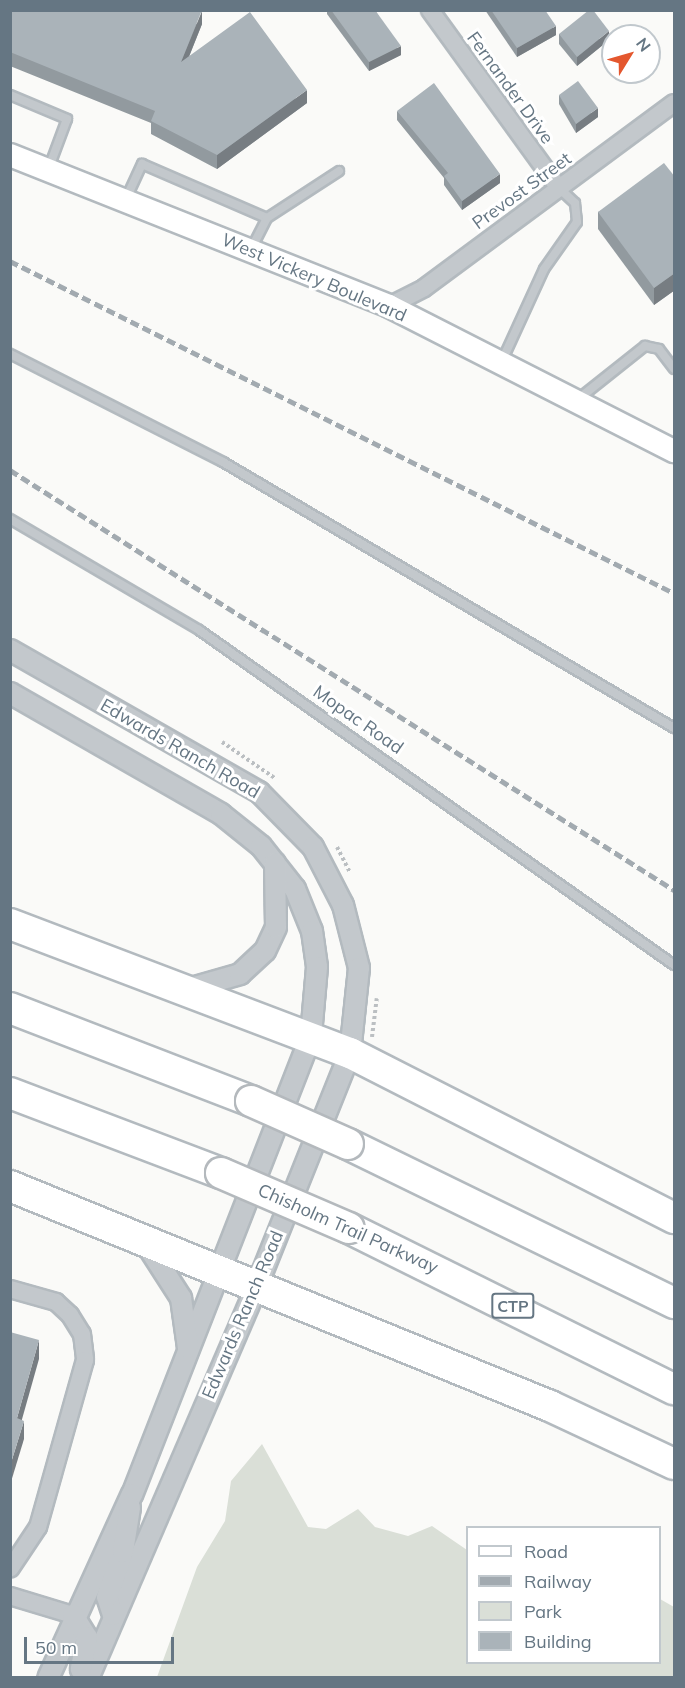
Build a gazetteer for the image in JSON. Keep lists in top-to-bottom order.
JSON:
{
  "streets": {
    "highway": ["Chisholm Trail Parkway", "CTP"],
    "main road": ["West Vickery Boulevard"],
    "street": ["Fernander Drive", "Prevost Street", "Edwards Ranch Road"],
    "lane": ["Mopac Road"]
  },
  "crossings": [
    ["Fernander Drive", "Prevost Street"],
    ["Prevost Street", "West Vickery Boulevard"]
  ],
  "legend": [
    "Road",
    "Railway",
    "Park",
    "Building"
  ],
  "scale_bar": "50 m",
  "north": "top right"
}
